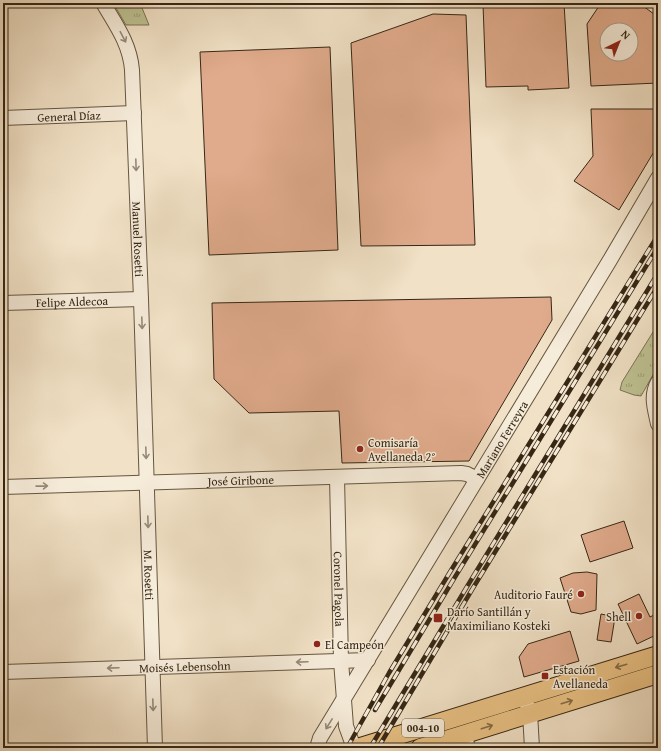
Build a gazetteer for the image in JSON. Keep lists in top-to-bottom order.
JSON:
{
  "streets": {
    "main road": ["004-10"],
    "street": [
      "General Díaz",
      "Manuel Rosetti",
      "Felipe Aldecoa",
      "Mariano Ferreyra",
      "José Giribone",
      "M. Rosetti",
      "Coronel Pagola",
      "Moisés Lebensohn"
    ]
  },
  "crossings": [
    ["General Díaz", "Manuel Rosetti"],
    ["Manuel Rosetti", "Felipe Aldecoa"],
    ["Manuel Rosetti", "José Giribone"],
    ["Manuel Rosetti", "M. Rosetti"],
    ["Mariano Ferreyra", "José Giribone"],
    ["Mariano Ferreyra", "Coronel Pagola"],
    ["Mariano Ferreyra", "Moisés Lebensohn"],
    ["José Giribone", "M. Rosetti"],
    ["José Giribone", "Coronel Pagola"],
    ["M. Rosetti", "Moisés Lebensohn"],
    ["Coronel Pagola", "Moisés Lebensohn"]
  ],
  "one_way": ["Manuel Rosetti", "M. Rosetti", "Moisés Lebensohn"],
  "places": {
    "other": [
      "Comisaría Avellaneda 2°",
      "Auditorio Fauré",
      "Shell",
      "El Campeón"
    ],
    "transit": ["Darío Santillán y Maximiliano Kosteki", "Estación Avellaneda"]
  },
  "north": "top right"
}
